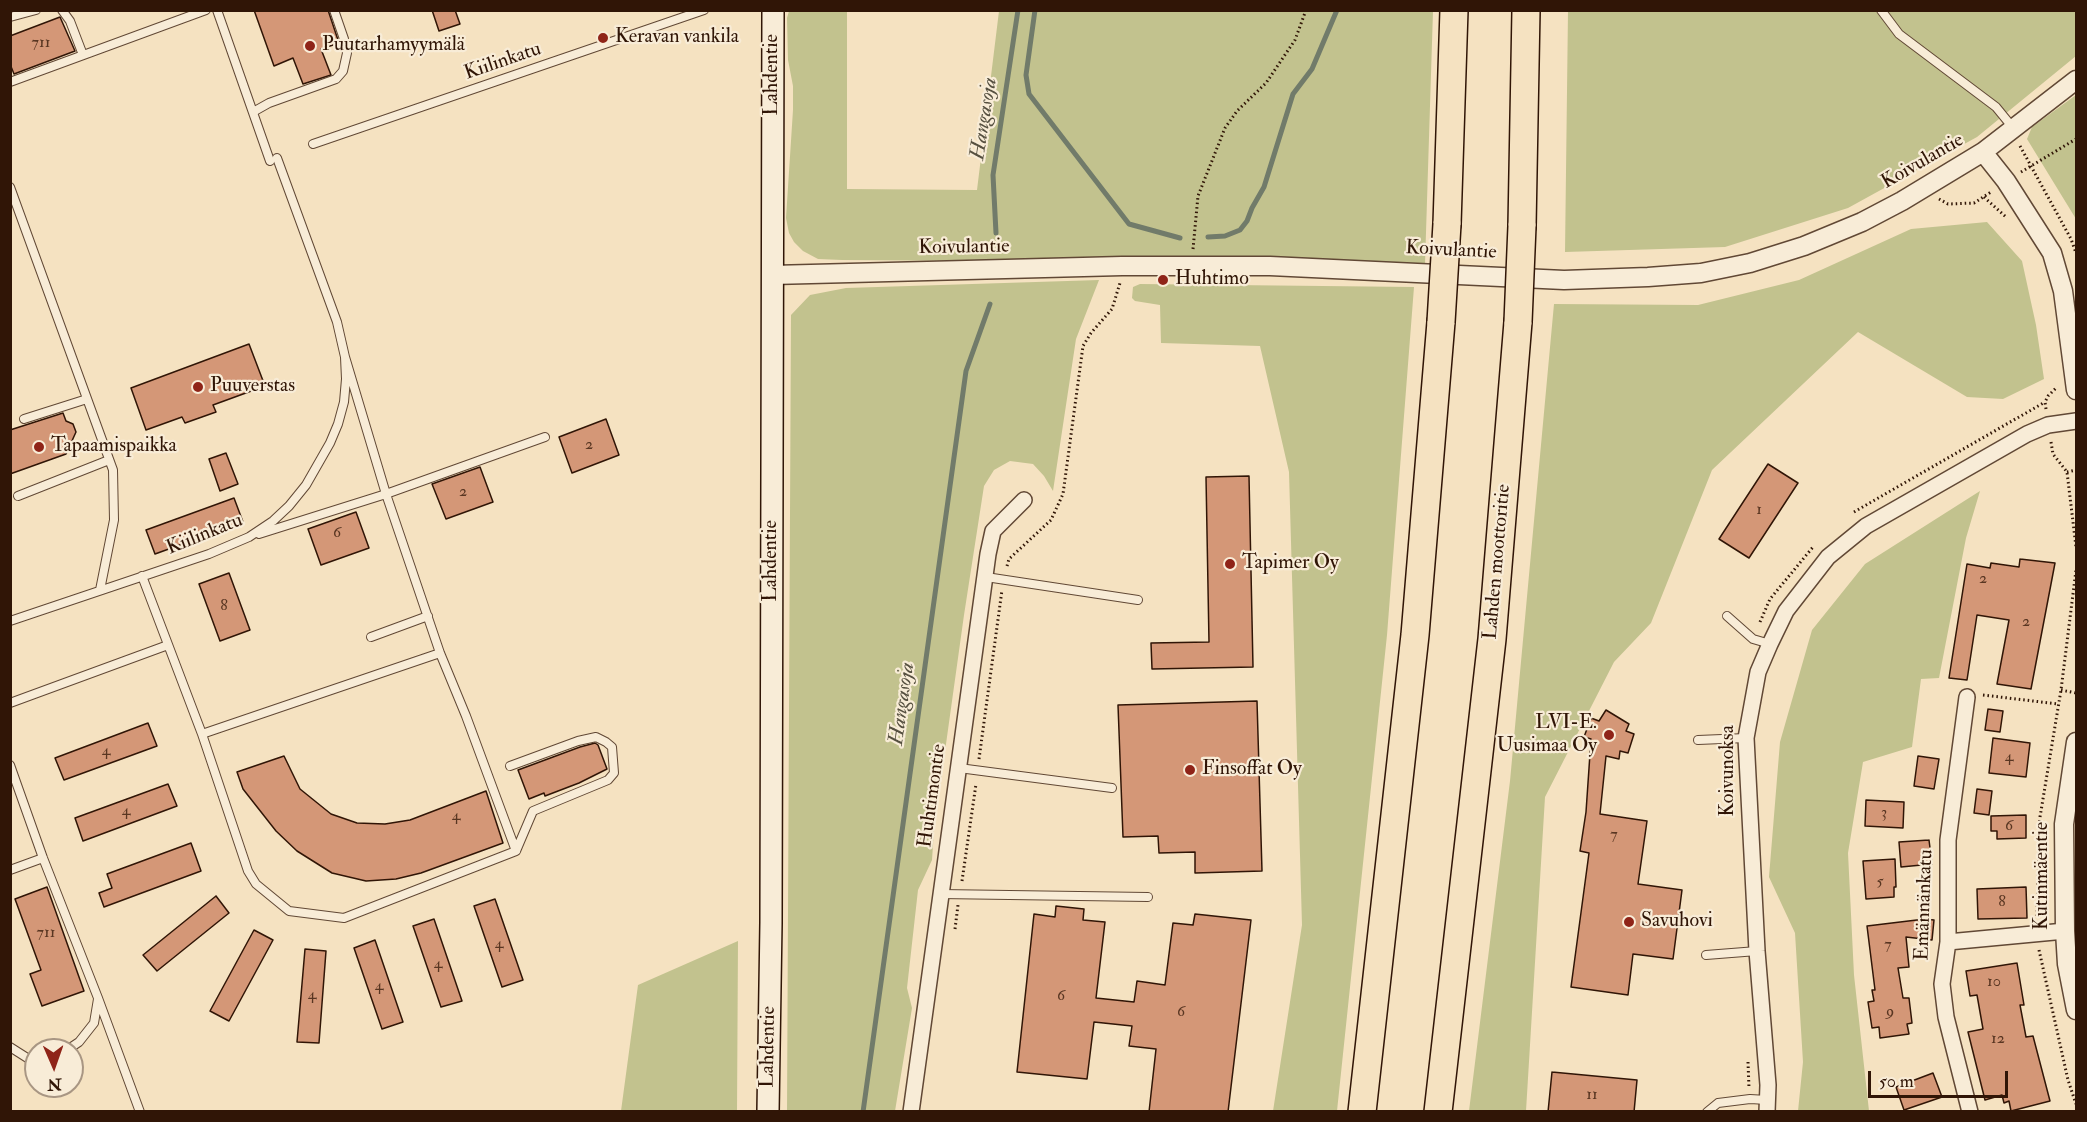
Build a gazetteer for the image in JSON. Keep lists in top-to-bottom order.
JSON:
{
  "streets": {
    "highway": ["Lahden moottoritie"],
    "main road": ["Lahdentie"],
    "street": [
      "Koivulantie",
      "Koivunoksa",
      "Huhtimontie",
      "Kutinmäentie",
      "Emännänkatu"
    ],
    "lane": ["Kiilinkatu"]
  },
  "crossings": [
    ["Lahdentie", "Koivulantie"]
  ],
  "water": ["Hangasoja"],
  "places": [
    "Keravan vankila",
    "Puutarhamyymälä",
    "Huhtimo",
    "Puuverstas",
    "Tapaamispaikka",
    "Tapimer Oy",
    "LVI-E. Uusimaa Oy",
    "Finsoffat Oy",
    "Savuhovi"
  ],
  "house_numbers": [
    "711",
    "2",
    "2",
    "1",
    "6",
    "2",
    "8",
    "2",
    "4",
    "4",
    "4",
    "3",
    "4",
    "6",
    "7",
    "5",
    "8",
    "711",
    "4",
    "7",
    "4",
    "10",
    "4",
    "4",
    "6",
    "6",
    "9",
    "12",
    "11"
  ],
  "scale_bar": "50 m",
  "north": "bottom"
}
